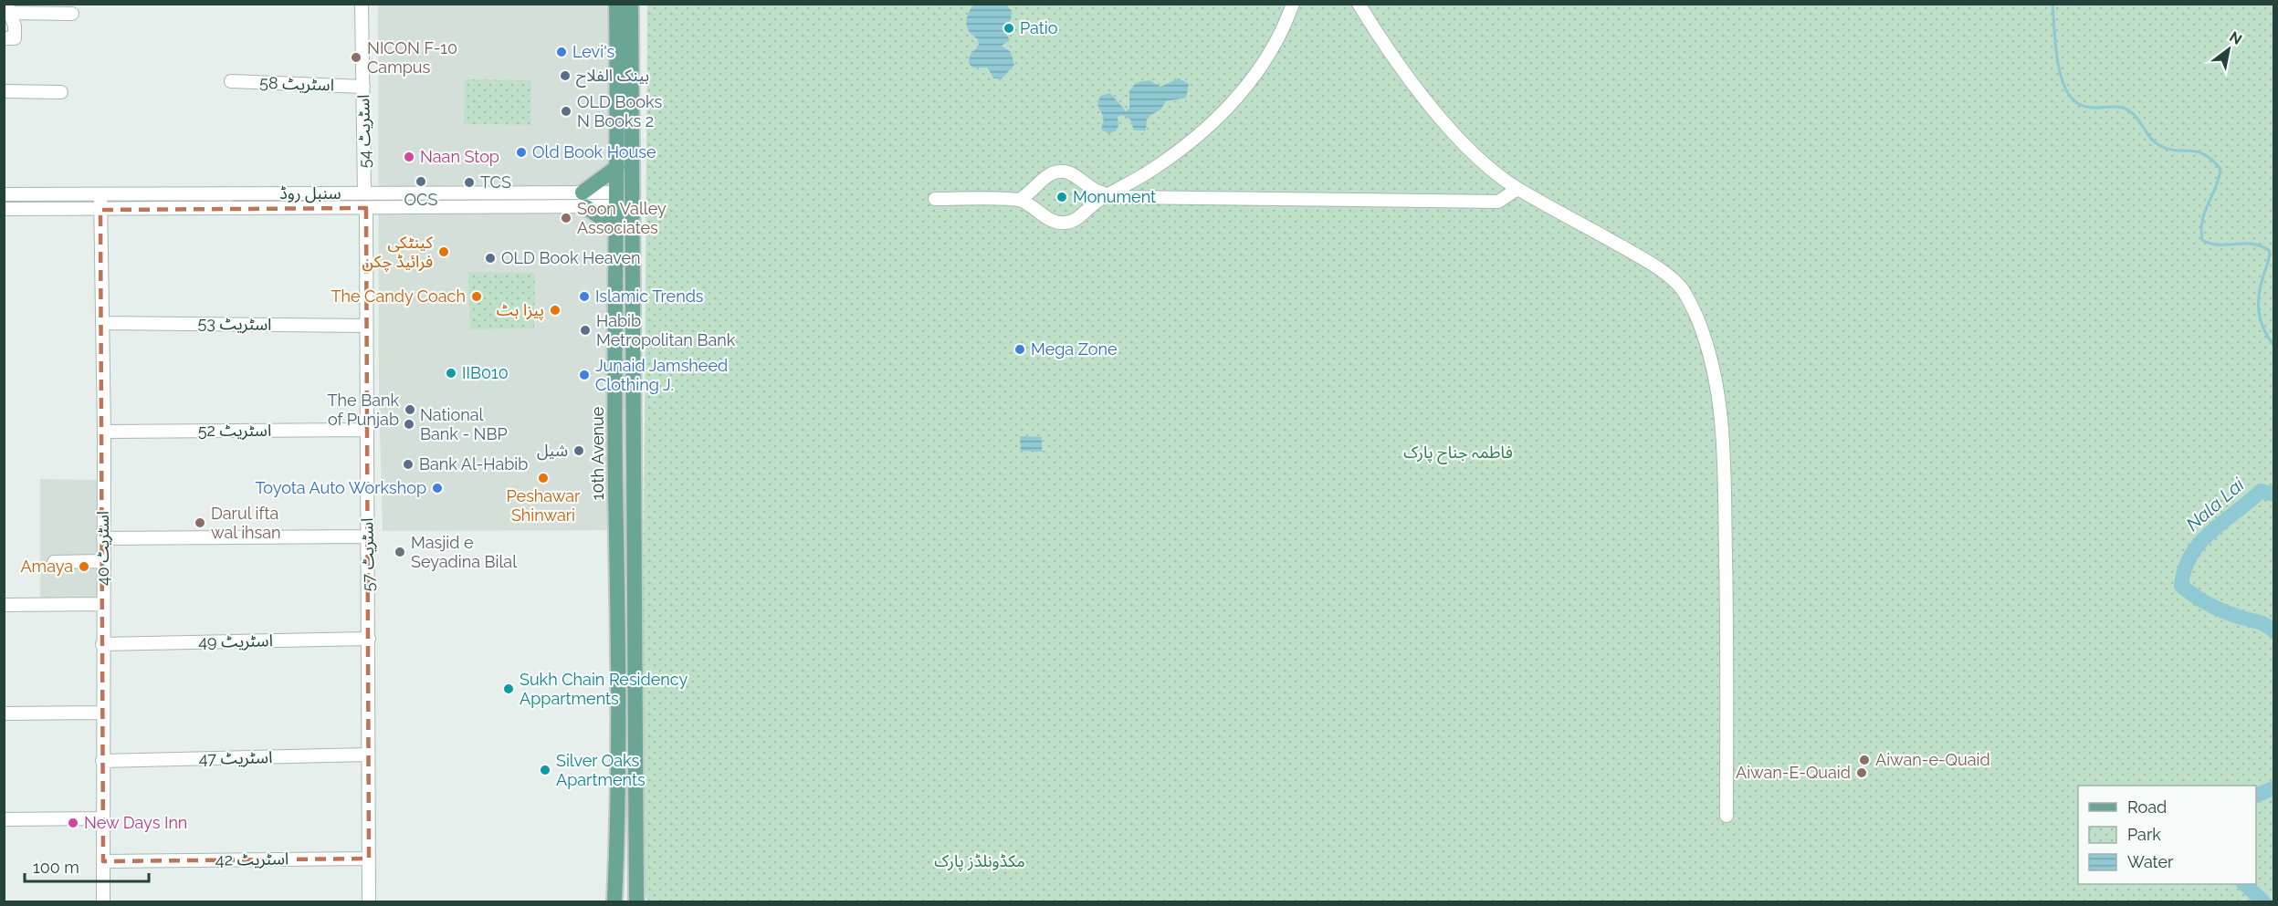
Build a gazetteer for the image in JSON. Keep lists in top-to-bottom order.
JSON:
{
  "streets": {
    "main road": ["10th Avenue"],
    "street": [
      "اسٹریٹ 58",
      "اسٹریٹ 54",
      "سنبل روڈ",
      "اسٹریٹ 53",
      "اسٹریٹ 52",
      "اسٹریٹ 40",
      "اسٹریٹ 57",
      "اسٹریٹ 49",
      "اسٹریٹ 47",
      "اسٹریٹ 42"
    ]
  },
  "crossings": [
    ["اسٹریٹ 58", "اسٹریٹ 54"],
    ["اسٹریٹ 54", "سنبل روڈ"],
    ["سنبل روڈ", "10th Avenue"],
    ["سنبل روڈ", "اسٹریٹ 40"],
    ["سنبل روڈ", "اسٹریٹ 57"],
    ["اسٹریٹ 53", "اسٹریٹ 40"],
    ["اسٹریٹ 53", "اسٹریٹ 57"],
    ["اسٹریٹ 52", "اسٹریٹ 40"],
    ["اسٹریٹ 52", "اسٹریٹ 57"],
    ["اسٹریٹ 40", "اسٹریٹ 49"],
    ["اسٹریٹ 40", "اسٹریٹ 47"],
    ["اسٹریٹ 40", "اسٹریٹ 42"],
    ["اسٹریٹ 57", "اسٹریٹ 49"],
    ["اسٹریٹ 57", "اسٹریٹ 47"],
    ["اسٹریٹ 57", "اسٹریٹ 42"]
  ],
  "water": ["Nala Lai"],
  "parks": ["فاطمہ جناح پارک", "مکڈونلڈز پارک"],
  "places": [
    "Patio",
    "Levi's",
    "NICON F-10 Campus",
    "بینک الفلاح",
    "OLD Books N Books 2",
    "Old Book House",
    "Naan Stop",
    "OCS",
    "TCS",
    "Monument",
    "Soon Valley Associates",
    "کینٹکی فرائیڈ چکن",
    "OLD Book Heaven",
    "The Candy Coach",
    "Islamic Trends",
    "پیزا ہٹ",
    "Habib Metropolitan Bank",
    "Mega Zone",
    "IIB010",
    "Junaid Jamsheed Clothing J.",
    "The Bank of Punjab",
    "National Bank - NBP",
    "شیل",
    "Bank Al-Habib",
    "Peshawar Shinwari",
    "Toyota Auto Workshop",
    "Darul ifta wal ihsan",
    "Masjid e Seyadina Bilal",
    "Amaya",
    "Sukh Chain Residency Appartments",
    "Aiwan-e-Quaid",
    "Silver Oaks Apartments",
    "Aiwan-E-Quaid",
    "New Days Inn"
  ],
  "legend": ["Road", "Park", "Water"],
  "scale_bar": "100 m",
  "north": "top right"
}
